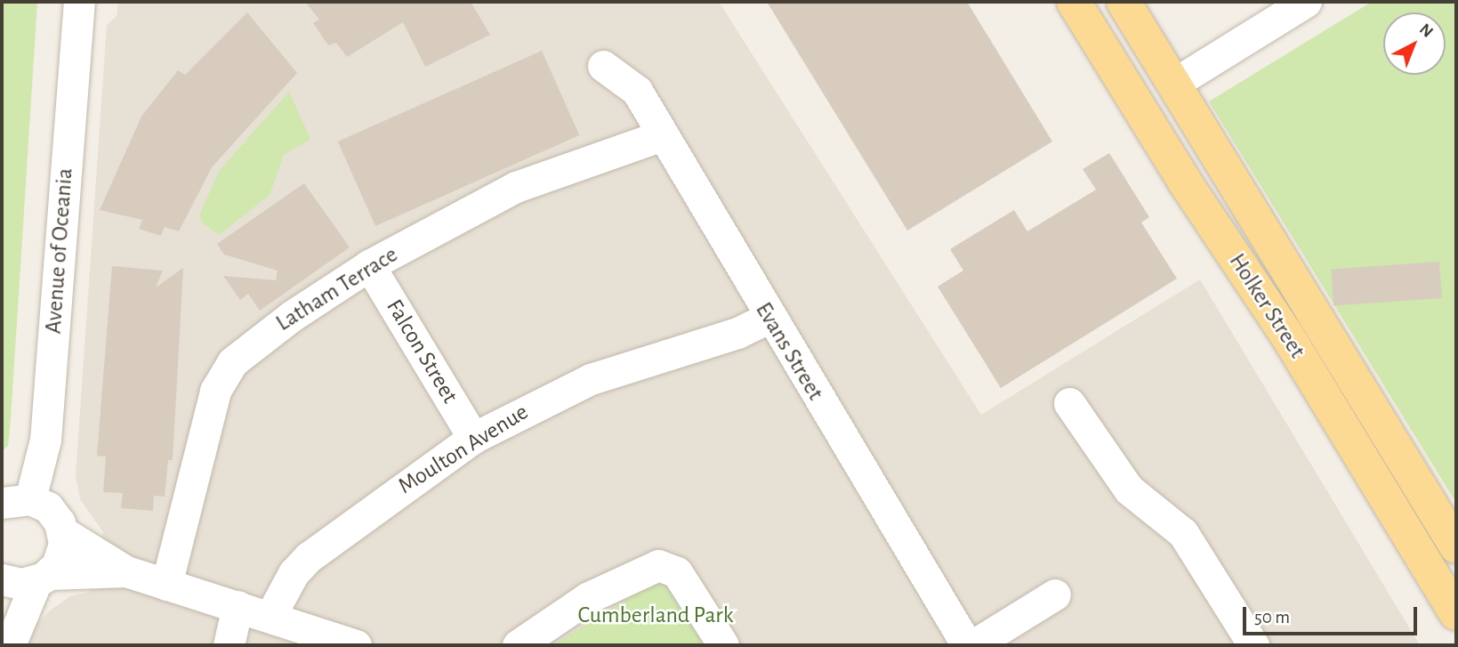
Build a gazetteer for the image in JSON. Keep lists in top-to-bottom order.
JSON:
{
  "streets": {
    "main road": ["Holker Street"],
    "street": [
      "Avenue of Oceania",
      "Latham Terrace",
      "Falcon Street",
      "Evans Street",
      "Moulton Avenue"
    ]
  },
  "crossings": [
    ["Latham Terrace", "Falcon Street"],
    ["Latham Terrace", "Evans Street"],
    ["Falcon Street", "Moulton Avenue"],
    ["Evans Street", "Moulton Avenue"]
  ],
  "parks": ["Cumberland Park"],
  "scale_bar": "50 m",
  "north": "top right"
}
